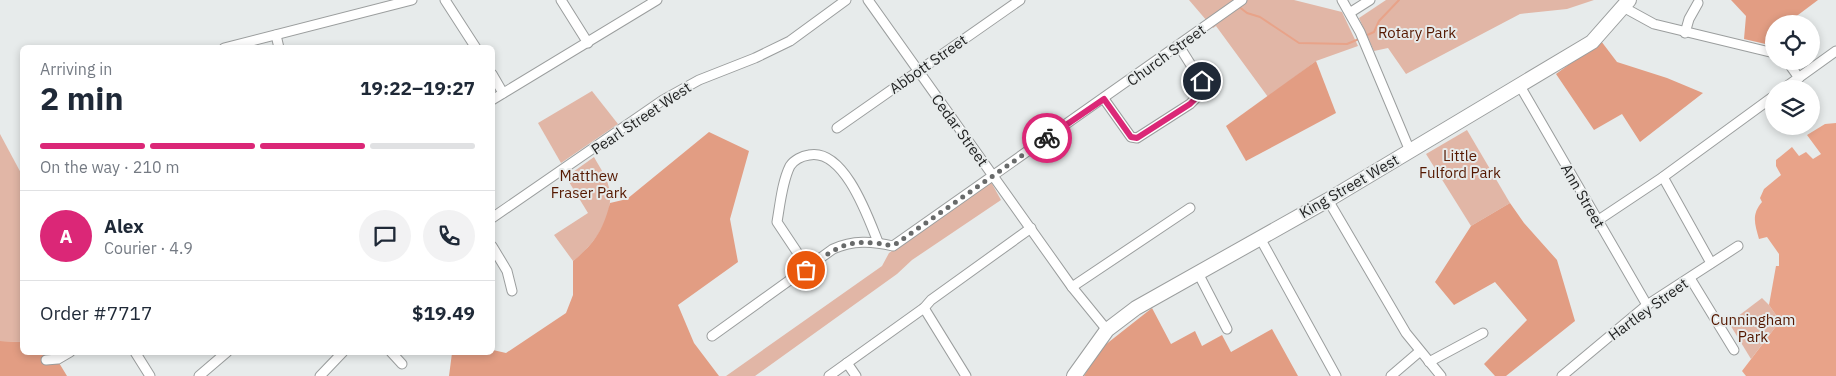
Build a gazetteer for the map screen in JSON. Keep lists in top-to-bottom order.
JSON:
{
  "streets": {
    "main road": ["King Street West"],
    "street": [
      "Church Street",
      "Abbott Street",
      "Pearl Street West",
      "Cedar Street",
      "Ann Street",
      "Hartley Street"
    ]
  },
  "crossings": [
    ["Church Street", "Cedar Street"],
    ["Abbott Street", "Cedar Street"],
    ["Cedar Street", "King Street West"],
    ["King Street West", "Ann Street"],
    ["Ann Street", "Hartley Street"]
  ],
  "parks": [
    "Rotary Park",
    "Little Fulford Park",
    "Matthew Fraser Park",
    "Cunningham Park"
  ],
  "page": {
    "heading": ["2 min", "Arriving in", "19:22–19:27"],
    "panel": [
      "Alex",
      "Courier · 4.9",
      "Order #7717",
      "$19.49"
    ],
    "bar": "On the way · 210 m",
    "round": "A"
  }
}
